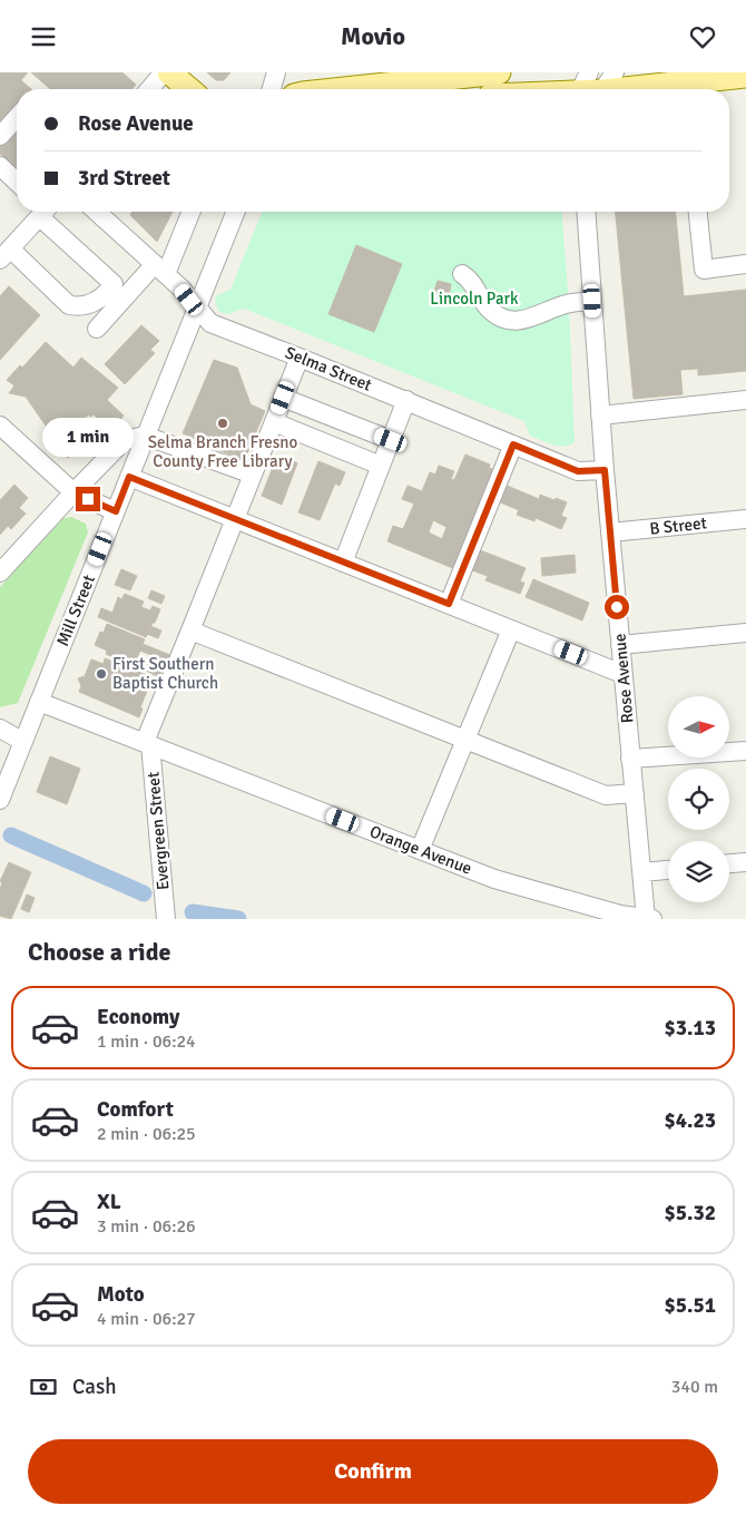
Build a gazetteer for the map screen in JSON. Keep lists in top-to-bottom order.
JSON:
{
  "streets": {
    "street": [
      "Selma Street",
      "B Street",
      "Mill Street",
      "Rose Avenue",
      "Evergreen Street",
      "Orange Avenue"
    ]
  },
  "crossings": [
    ["Selma Street", "Mill Street"],
    ["Selma Street", "Rose Avenue"],
    ["B Street", "Rose Avenue"],
    ["Mill Street", "Orange Avenue"],
    ["Rose Avenue", "Orange Avenue"],
    ["Evergreen Street", "Orange Avenue"]
  ],
  "parks": ["Lincoln Park"],
  "places": ["Selma Branch Fresno County Free Library", "First Southern Baptist Church"],
  "north": "right",
  "page": {
    "header": "Movio",
    "banner": ["Rose Avenue", "3rd Street"],
    "bubble": "1 min",
    "heading": "Choose a ride",
    "list": [
      {
        "name": "Economy",
        "note": "1 min · 06:24",
        "value": "$3.13"
      },
      {
        "name": "Comfort",
        "note": "2 min · 06:25",
        "value": "$4.23"
      },
      {
        "name": "XL",
        "note": "3 min · 06:26",
        "value": "$5.32"
      },
      {
        "name": "Moto",
        "note": "4 min · 06:27",
        "value": "$5.51"
      }
    ],
    "pay": ["Cash", "340 m"],
    "buttons": "Confirm"
  }
}
